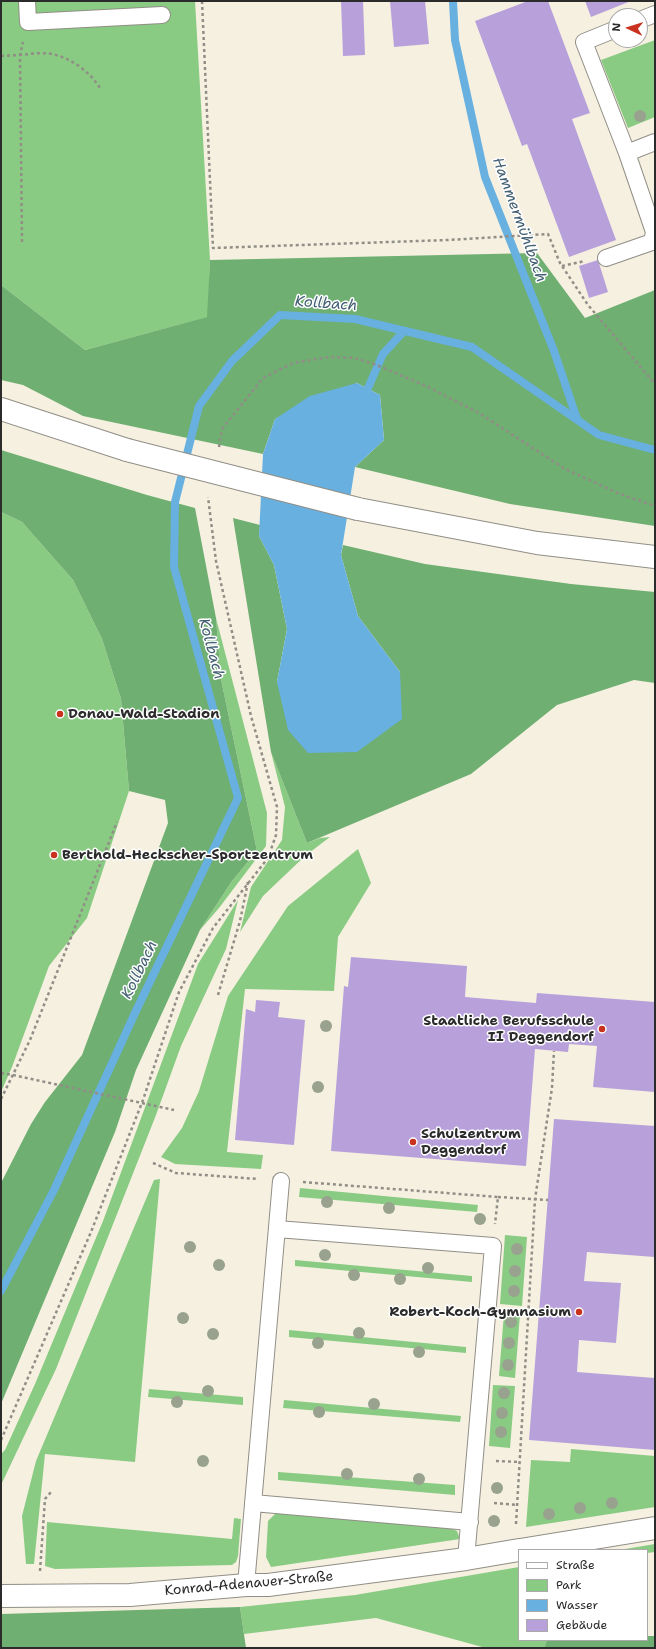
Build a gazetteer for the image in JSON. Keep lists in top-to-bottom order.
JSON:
{
  "streets": {
    "main road": ["Konrad-Adenauer-Straße"]
  },
  "water": ["Hammermühlbach", "Kollbach"],
  "places": [
    "Donau-Wald-Stadion",
    "Berthold-Heckscher-Sportzentrum",
    "Staatliche Berufsschule II Deggendorf",
    "Schulzentrum Deggendorf",
    "Robert-Koch-Gymnasium"
  ],
  "legend": [
    "Straße",
    "Park",
    "Wasser",
    "Gebäude"
  ],
  "north": "left"
}
